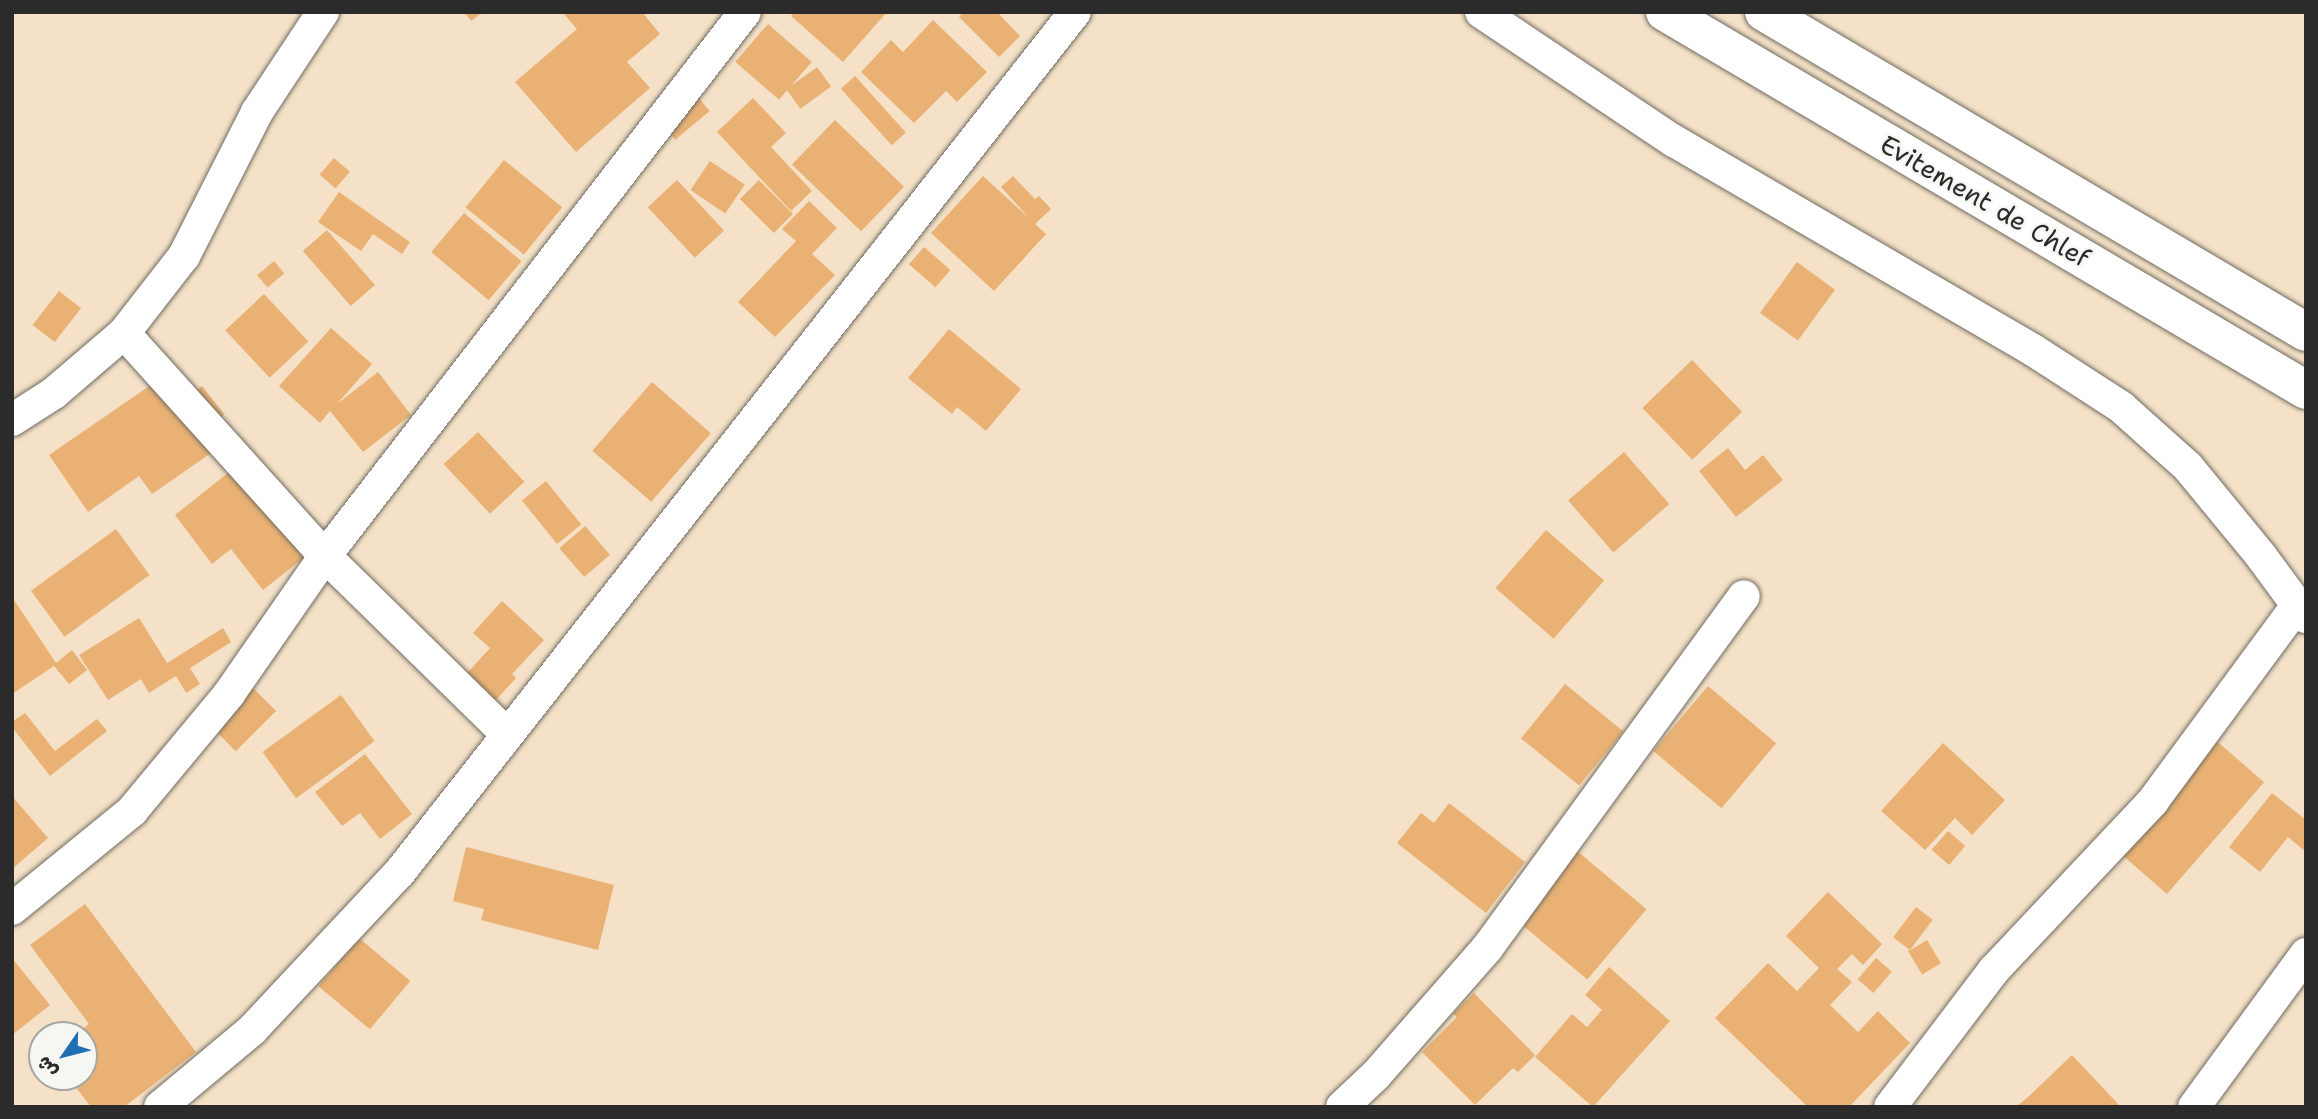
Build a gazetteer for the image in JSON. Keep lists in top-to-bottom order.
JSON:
{
  "streets": {
    "highway": ["Evitement de Chlef"]
  },
  "north": "bottom left"
}
